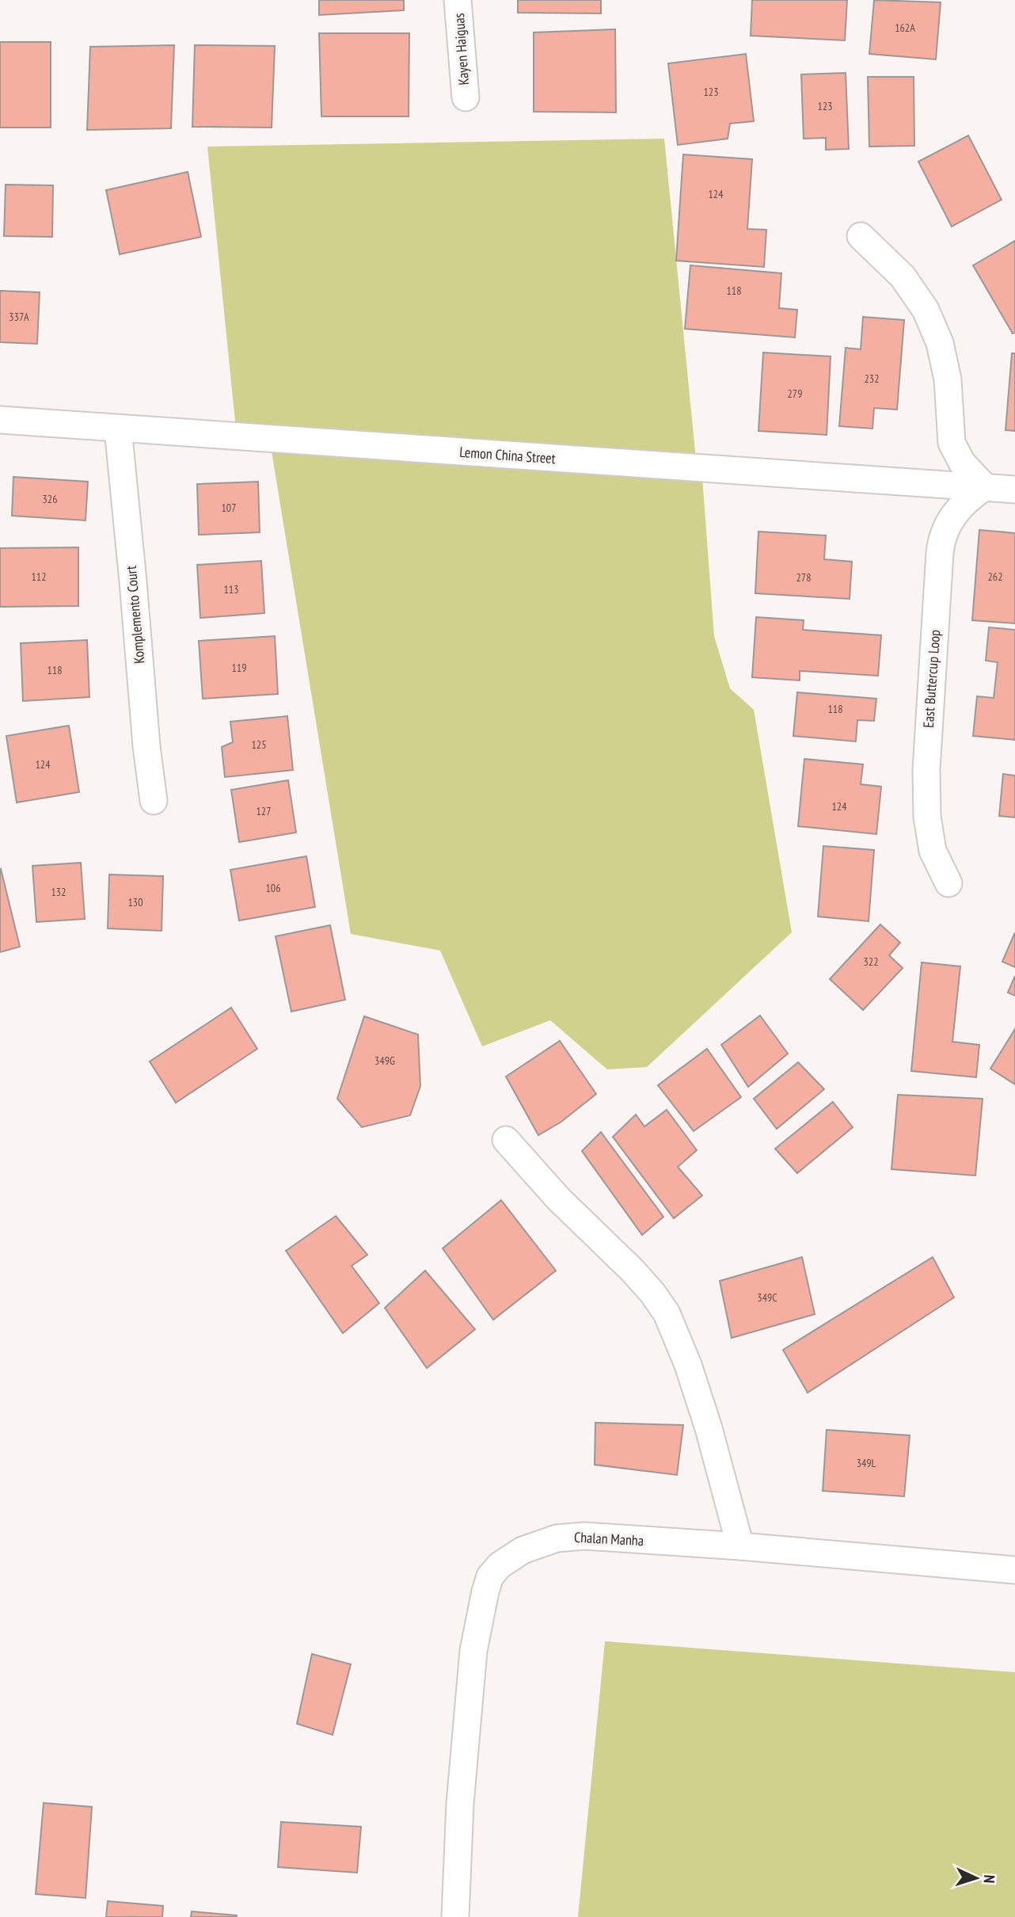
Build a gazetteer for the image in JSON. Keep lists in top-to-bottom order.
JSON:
{
  "streets": {
    "street": [
      "Kayen Haiguas",
      "Lemon China Street",
      "Komplemento Court",
      "East Buttercup Loop",
      "Chalan Manha"
    ]
  },
  "crossings": [
    ["Lemon China Street", "Komplemento Court"],
    ["Lemon China Street", "East Buttercup Loop"]
  ],
  "house_numbers": [
    "162A",
    "123",
    "123",
    "124",
    "118",
    "337A",
    "232",
    "279",
    "326",
    "107",
    "112",
    "262",
    "278",
    "113",
    "119",
    "118",
    "118",
    "125",
    "124",
    "124",
    "127",
    "106",
    "132",
    "130",
    "322",
    "349G",
    "349C",
    "349L"
  ],
  "north": "right"
}
